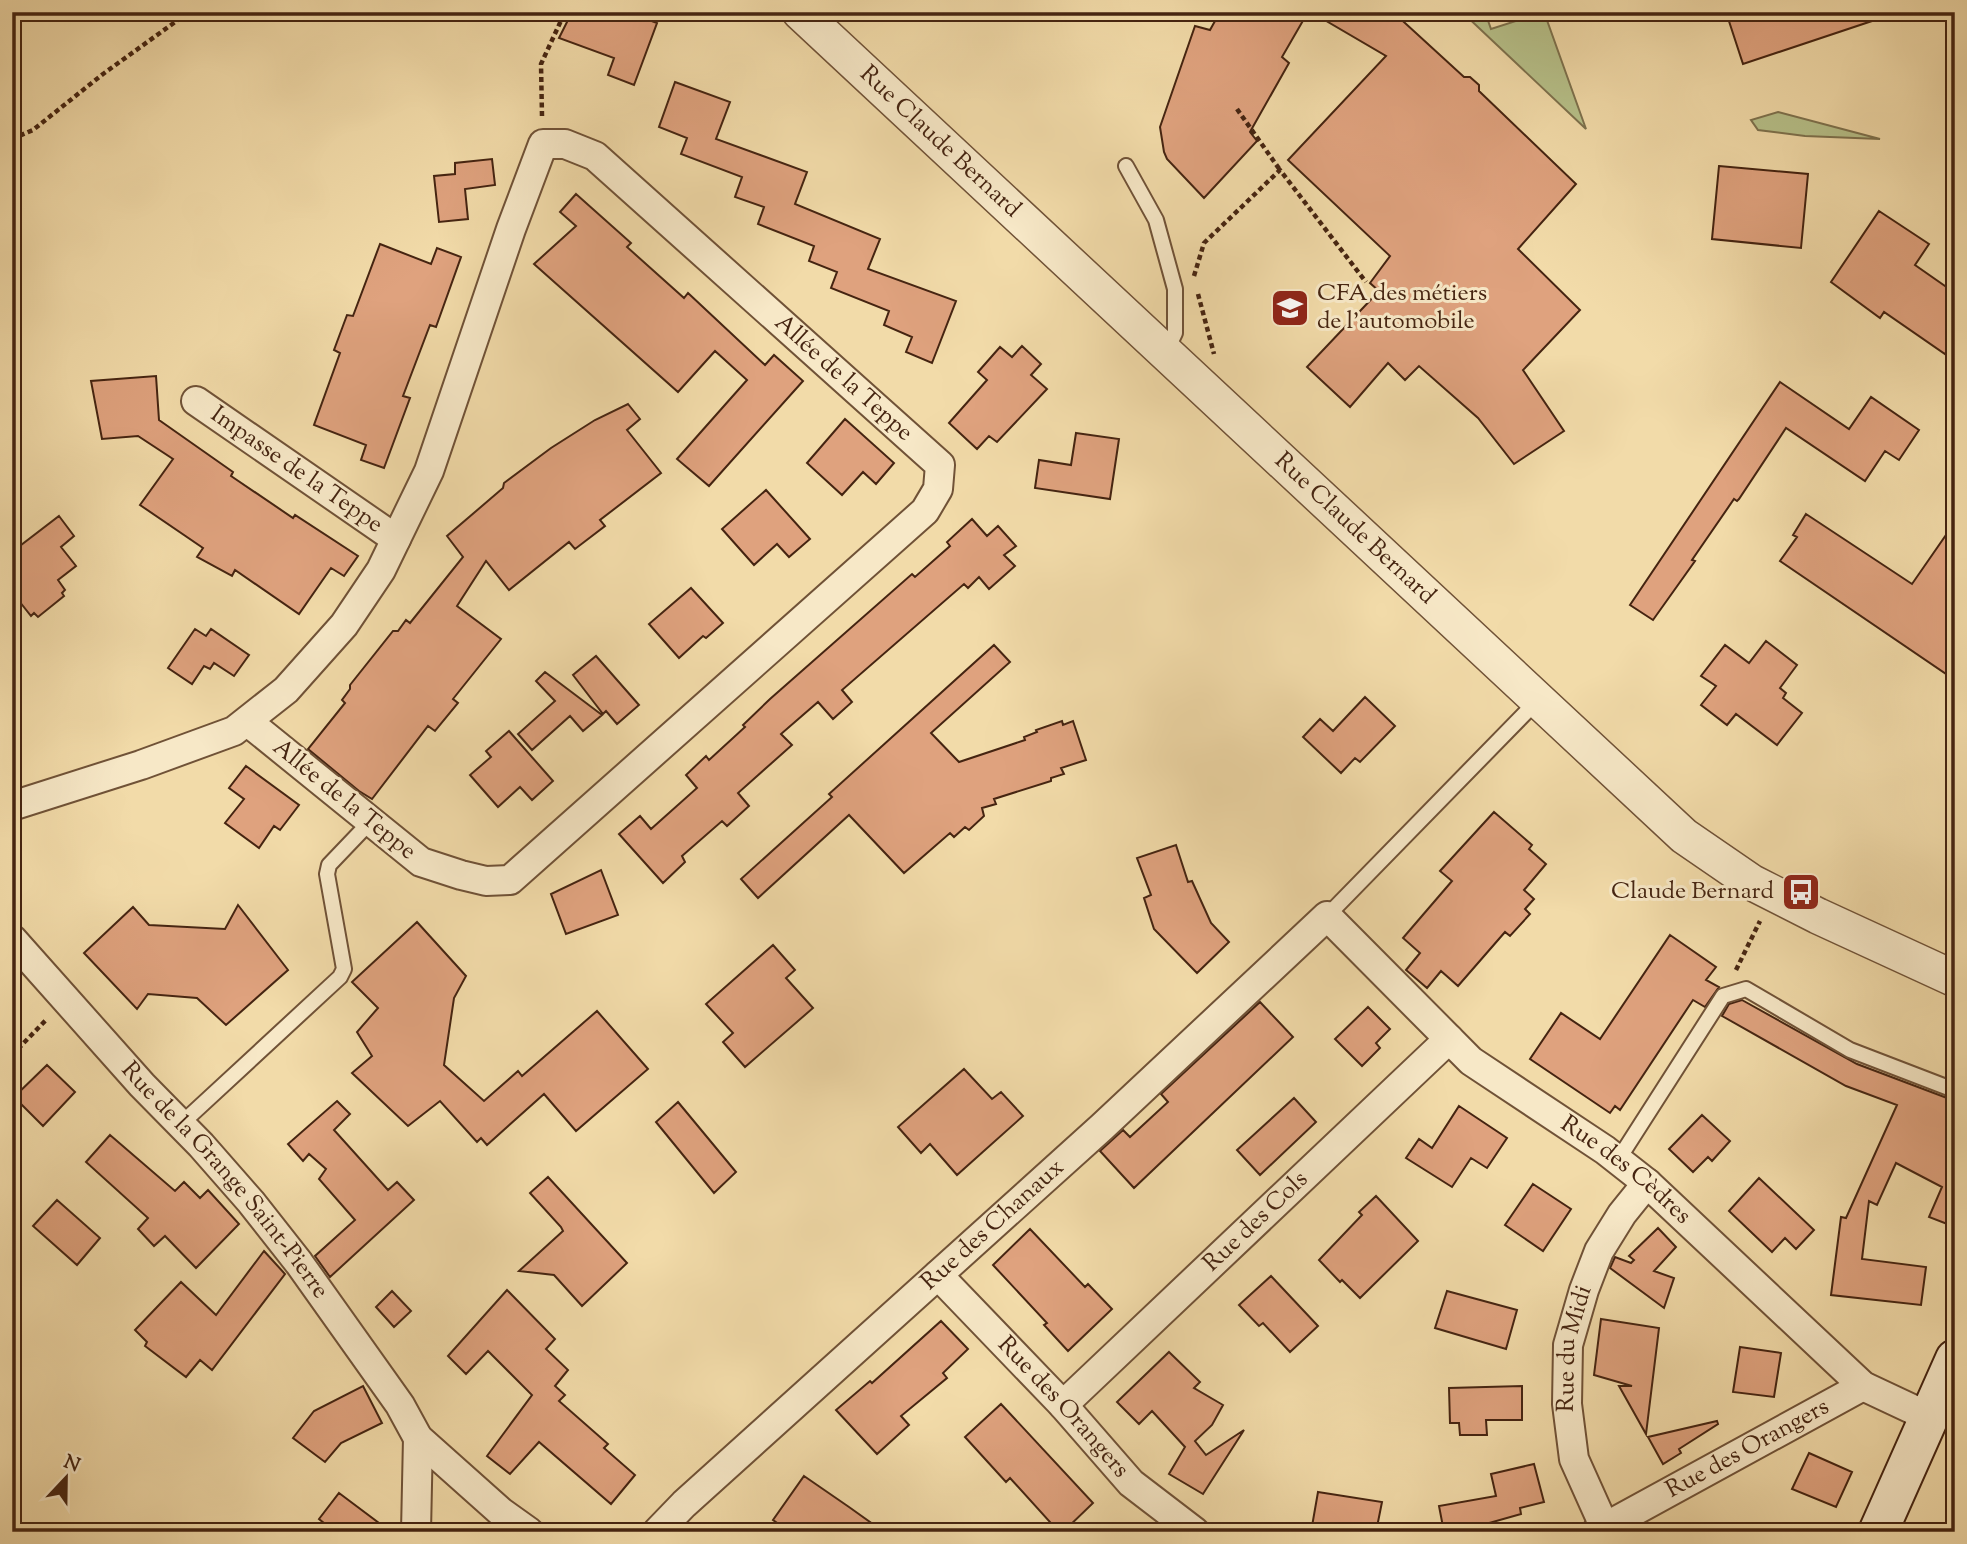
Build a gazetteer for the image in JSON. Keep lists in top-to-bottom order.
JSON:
{
  "streets": {
    "street": [
      "Rue Claude Bernard",
      "Allée de la Teppe",
      "Impasse de la Teppe",
      "Rue des Cèdres",
      "Rue de la Grange Saint-Pierre",
      "Rue des Cols",
      "Rue des Chanaux",
      "Rue du Midi",
      "Rue des Orangers"
    ]
  },
  "crossings": [
    ["Allée de la Teppe", "Impasse de la Teppe"],
    ["Rue des Cèdres", "Rue des Cols"],
    ["Rue des Cèdres", "Rue des Chanaux"],
    ["Rue des Cèdres", "Rue du Midi"],
    ["Rue des Cèdres", "Rue des Orangers"],
    ["Rue des Cols", "Rue des Orangers"],
    ["Rue des Chanaux", "Rue des Orangers"],
    ["Rue du Midi", "Rue des Orangers"]
  ],
  "places": {
    "school or university": ["CFA des métiers de l'automobile"],
    "bus stop": ["Claude Bernard"]
  },
  "north": "top"
}
